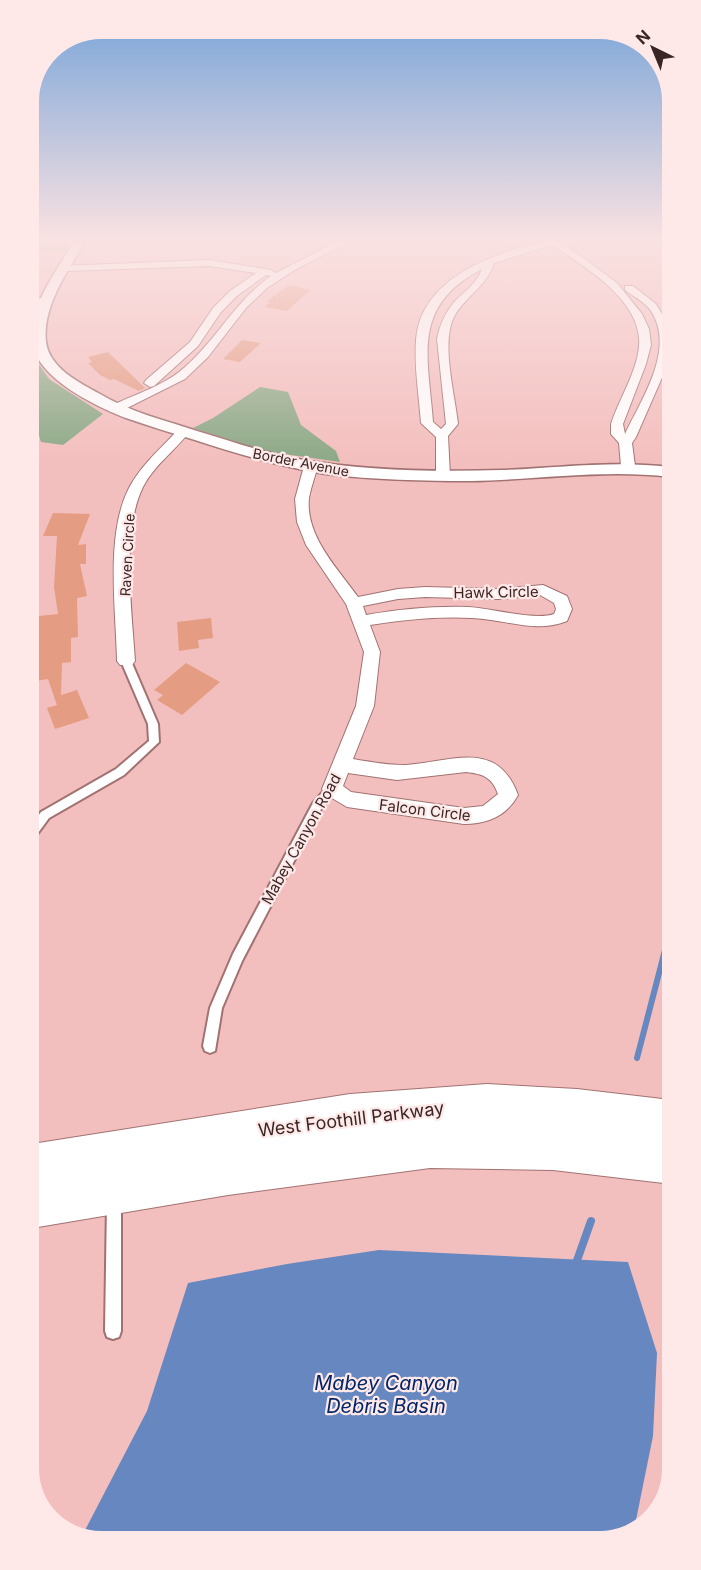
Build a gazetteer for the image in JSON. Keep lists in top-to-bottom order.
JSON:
{
  "streets": {
    "main road": ["West Foothill Parkway"],
    "street": [
      "Border Avenue",
      "Raven Circle",
      "Hawk Circle",
      "Falcon Circle",
      "Mabey Canyon Road"
    ]
  },
  "crossings": [
    ["Border Avenue", "Raven Circle"],
    ["Border Avenue", "Mabey Canyon Road"],
    ["Hawk Circle", "Mabey Canyon Road"],
    ["Falcon Circle", "Mabey Canyon Road"]
  ],
  "water": ["Mabey Canyon Debris Basin"],
  "north": "top left"
}
